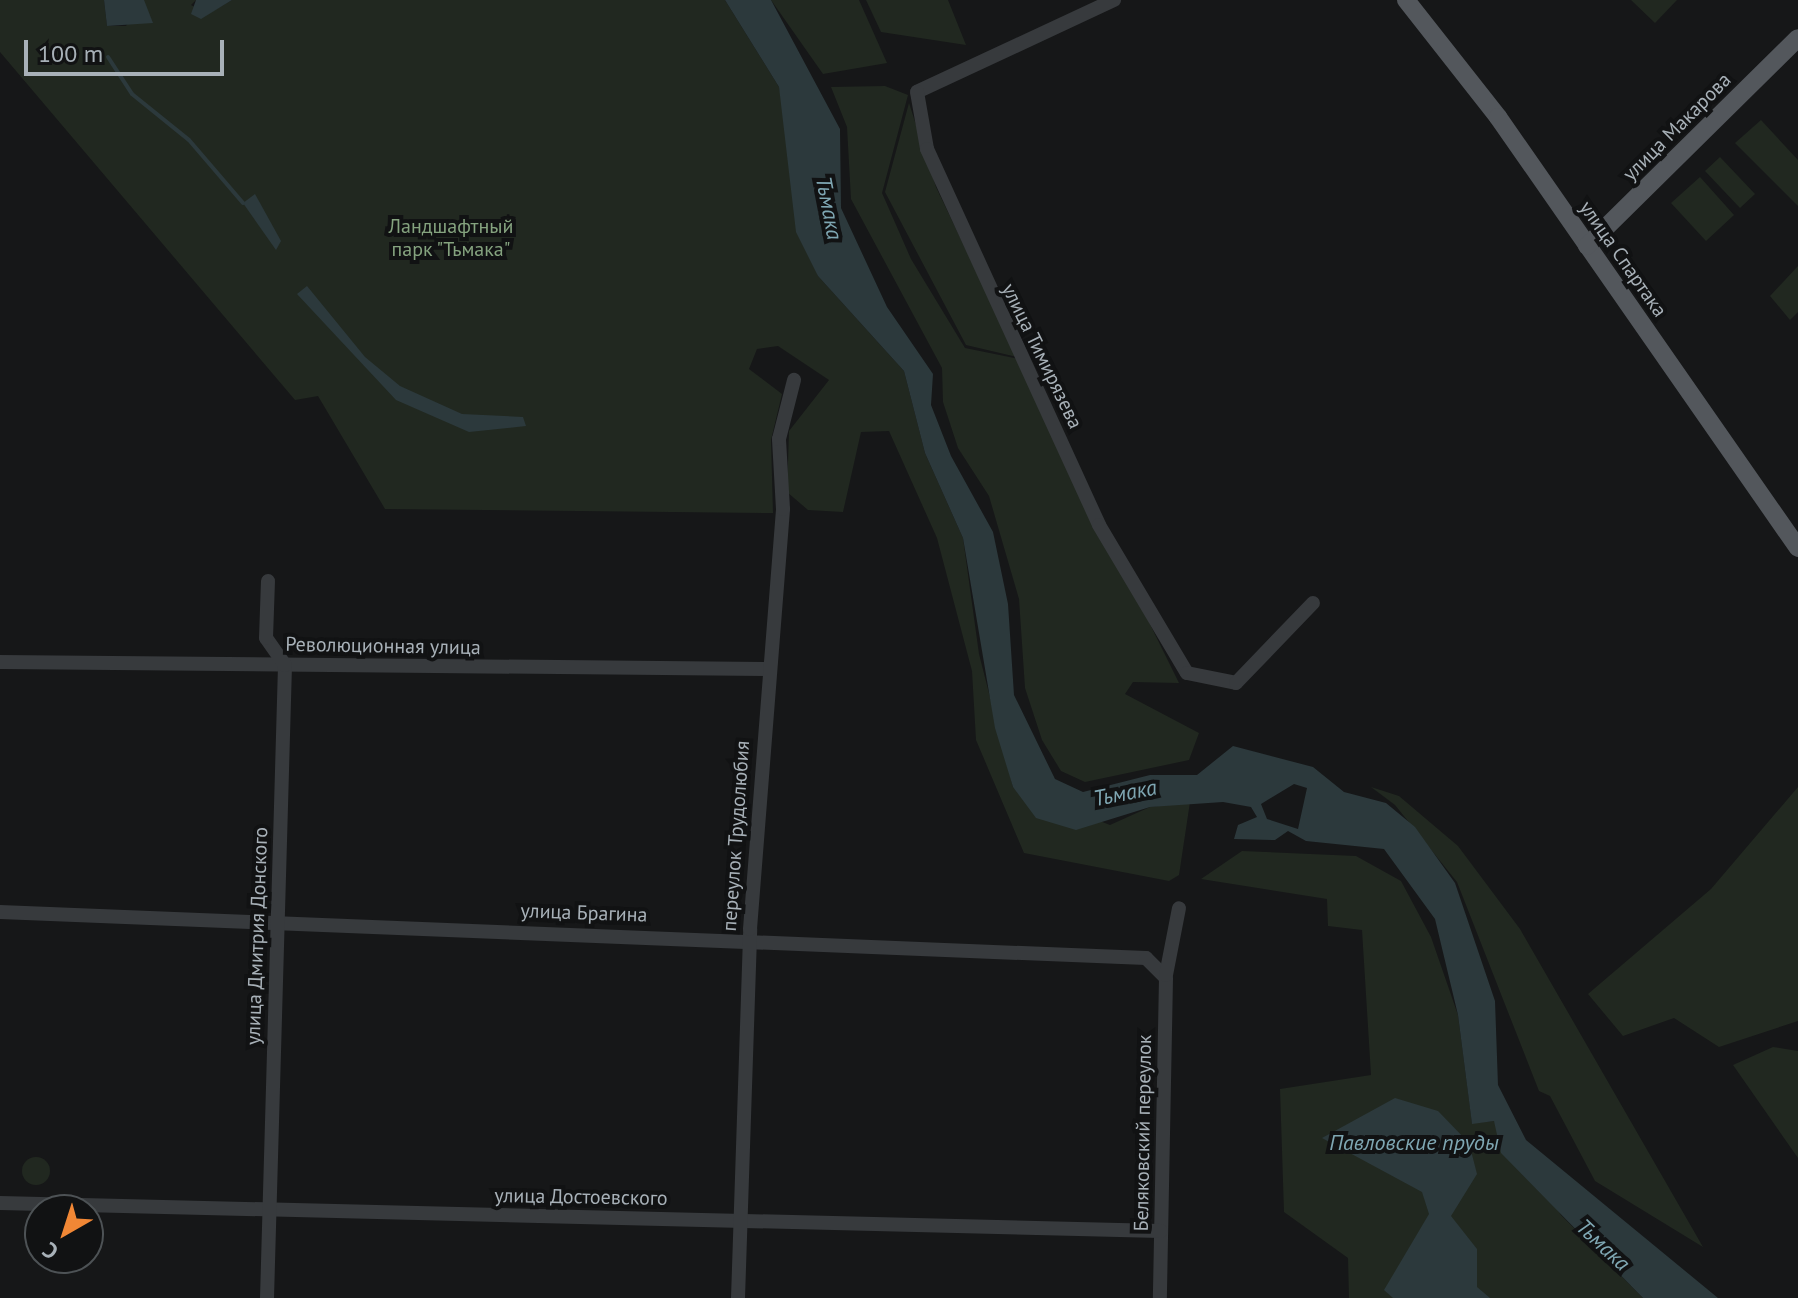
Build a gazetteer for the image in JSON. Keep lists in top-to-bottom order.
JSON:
{
  "streets": {
    "main road": ["улица Макарова", "улица Спартака"],
    "street": [
      "улица Тимирязева",
      "Революционная улица",
      "переулок Трудолюбия",
      "улица Брагина",
      "улица Дмитрия Донского",
      "Беляковский переулок",
      "улица Достоевского"
    ]
  },
  "crossings": [
    ["улица Макарова", "улица Спартака"],
    ["Революционная улица", "переулок Трудолюбия"],
    ["Революционная улица", "улица Дмитрия Донского"],
    ["переулок Трудолюбия", "улица Брагина"],
    ["переулок Трудолюбия", "улица Достоевского"],
    ["улица Брагина", "улица Дмитрия Донского"],
    ["улица Брагина", "Беляковский переулок"],
    ["улица Дмитрия Донского", "улица Достоевского"],
    ["Беляковский переулок", "улица Достоевского"]
  ],
  "water": ["Тьмака", "Павловские пруды"],
  "parks": ["Ландшафтный парк \"Тьмака\""],
  "scale_bar": "100 m",
  "north": "bottom left"
}
